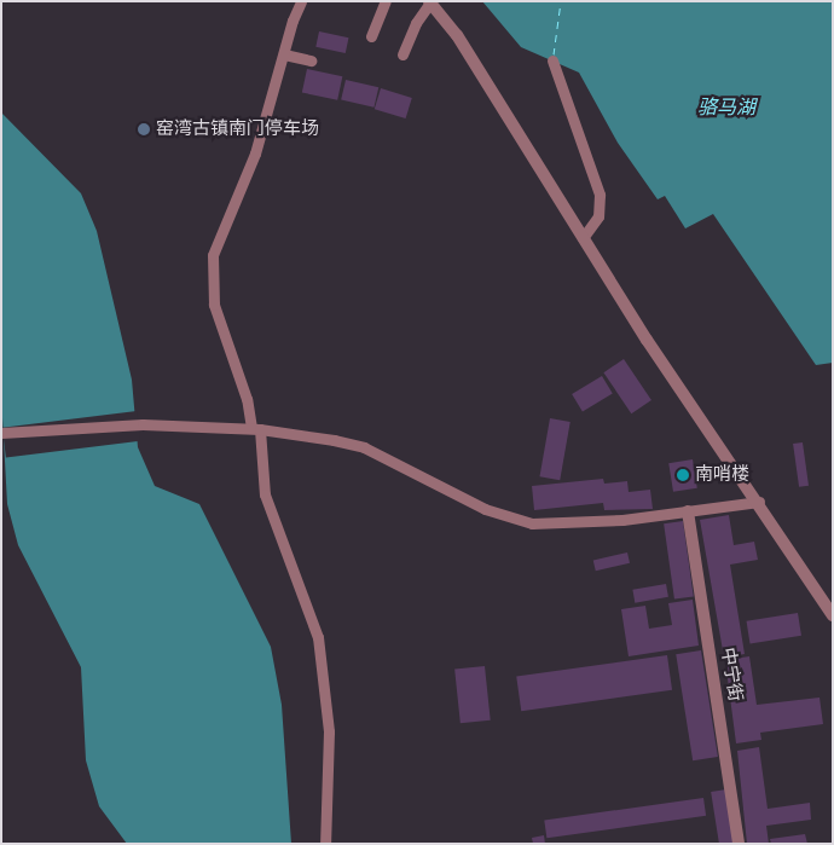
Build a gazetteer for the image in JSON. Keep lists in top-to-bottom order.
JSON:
{
  "streets": {
    "street": ["中宁街"]
  },
  "water": ["骆马湖"],
  "places": ["窑湾古镇南门停车场", "南哨楼"]
}
